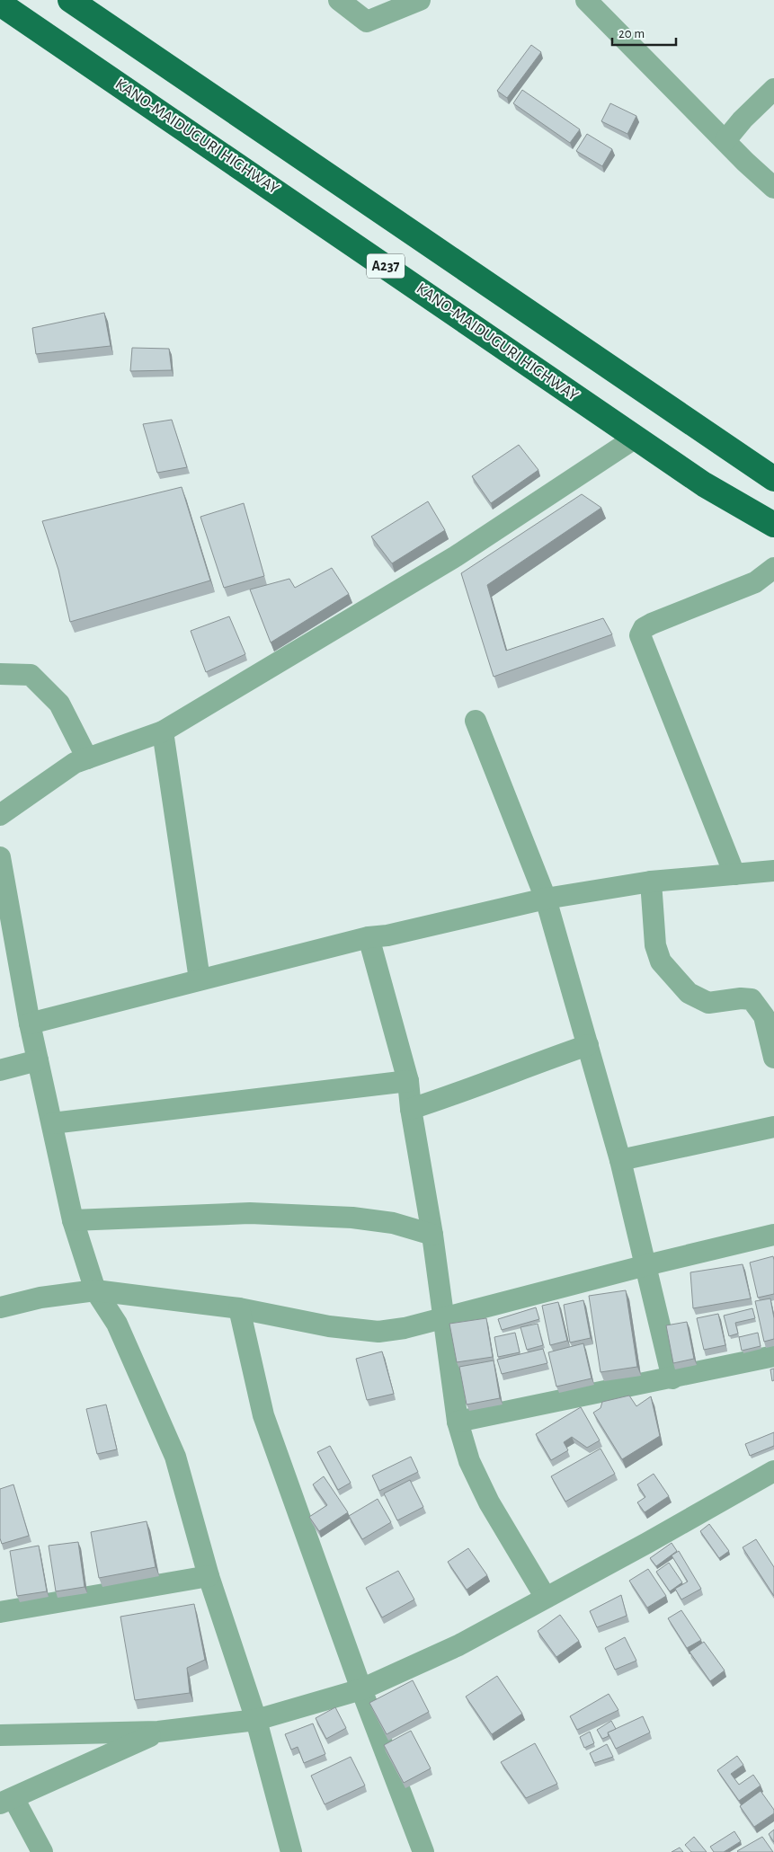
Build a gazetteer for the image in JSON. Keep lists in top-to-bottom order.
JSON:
{
  "streets": {
    "highway": ["KANO-MAIDUGURI HIGHWAY", "A237"]
  },
  "scale_bar": "20 m"
}
